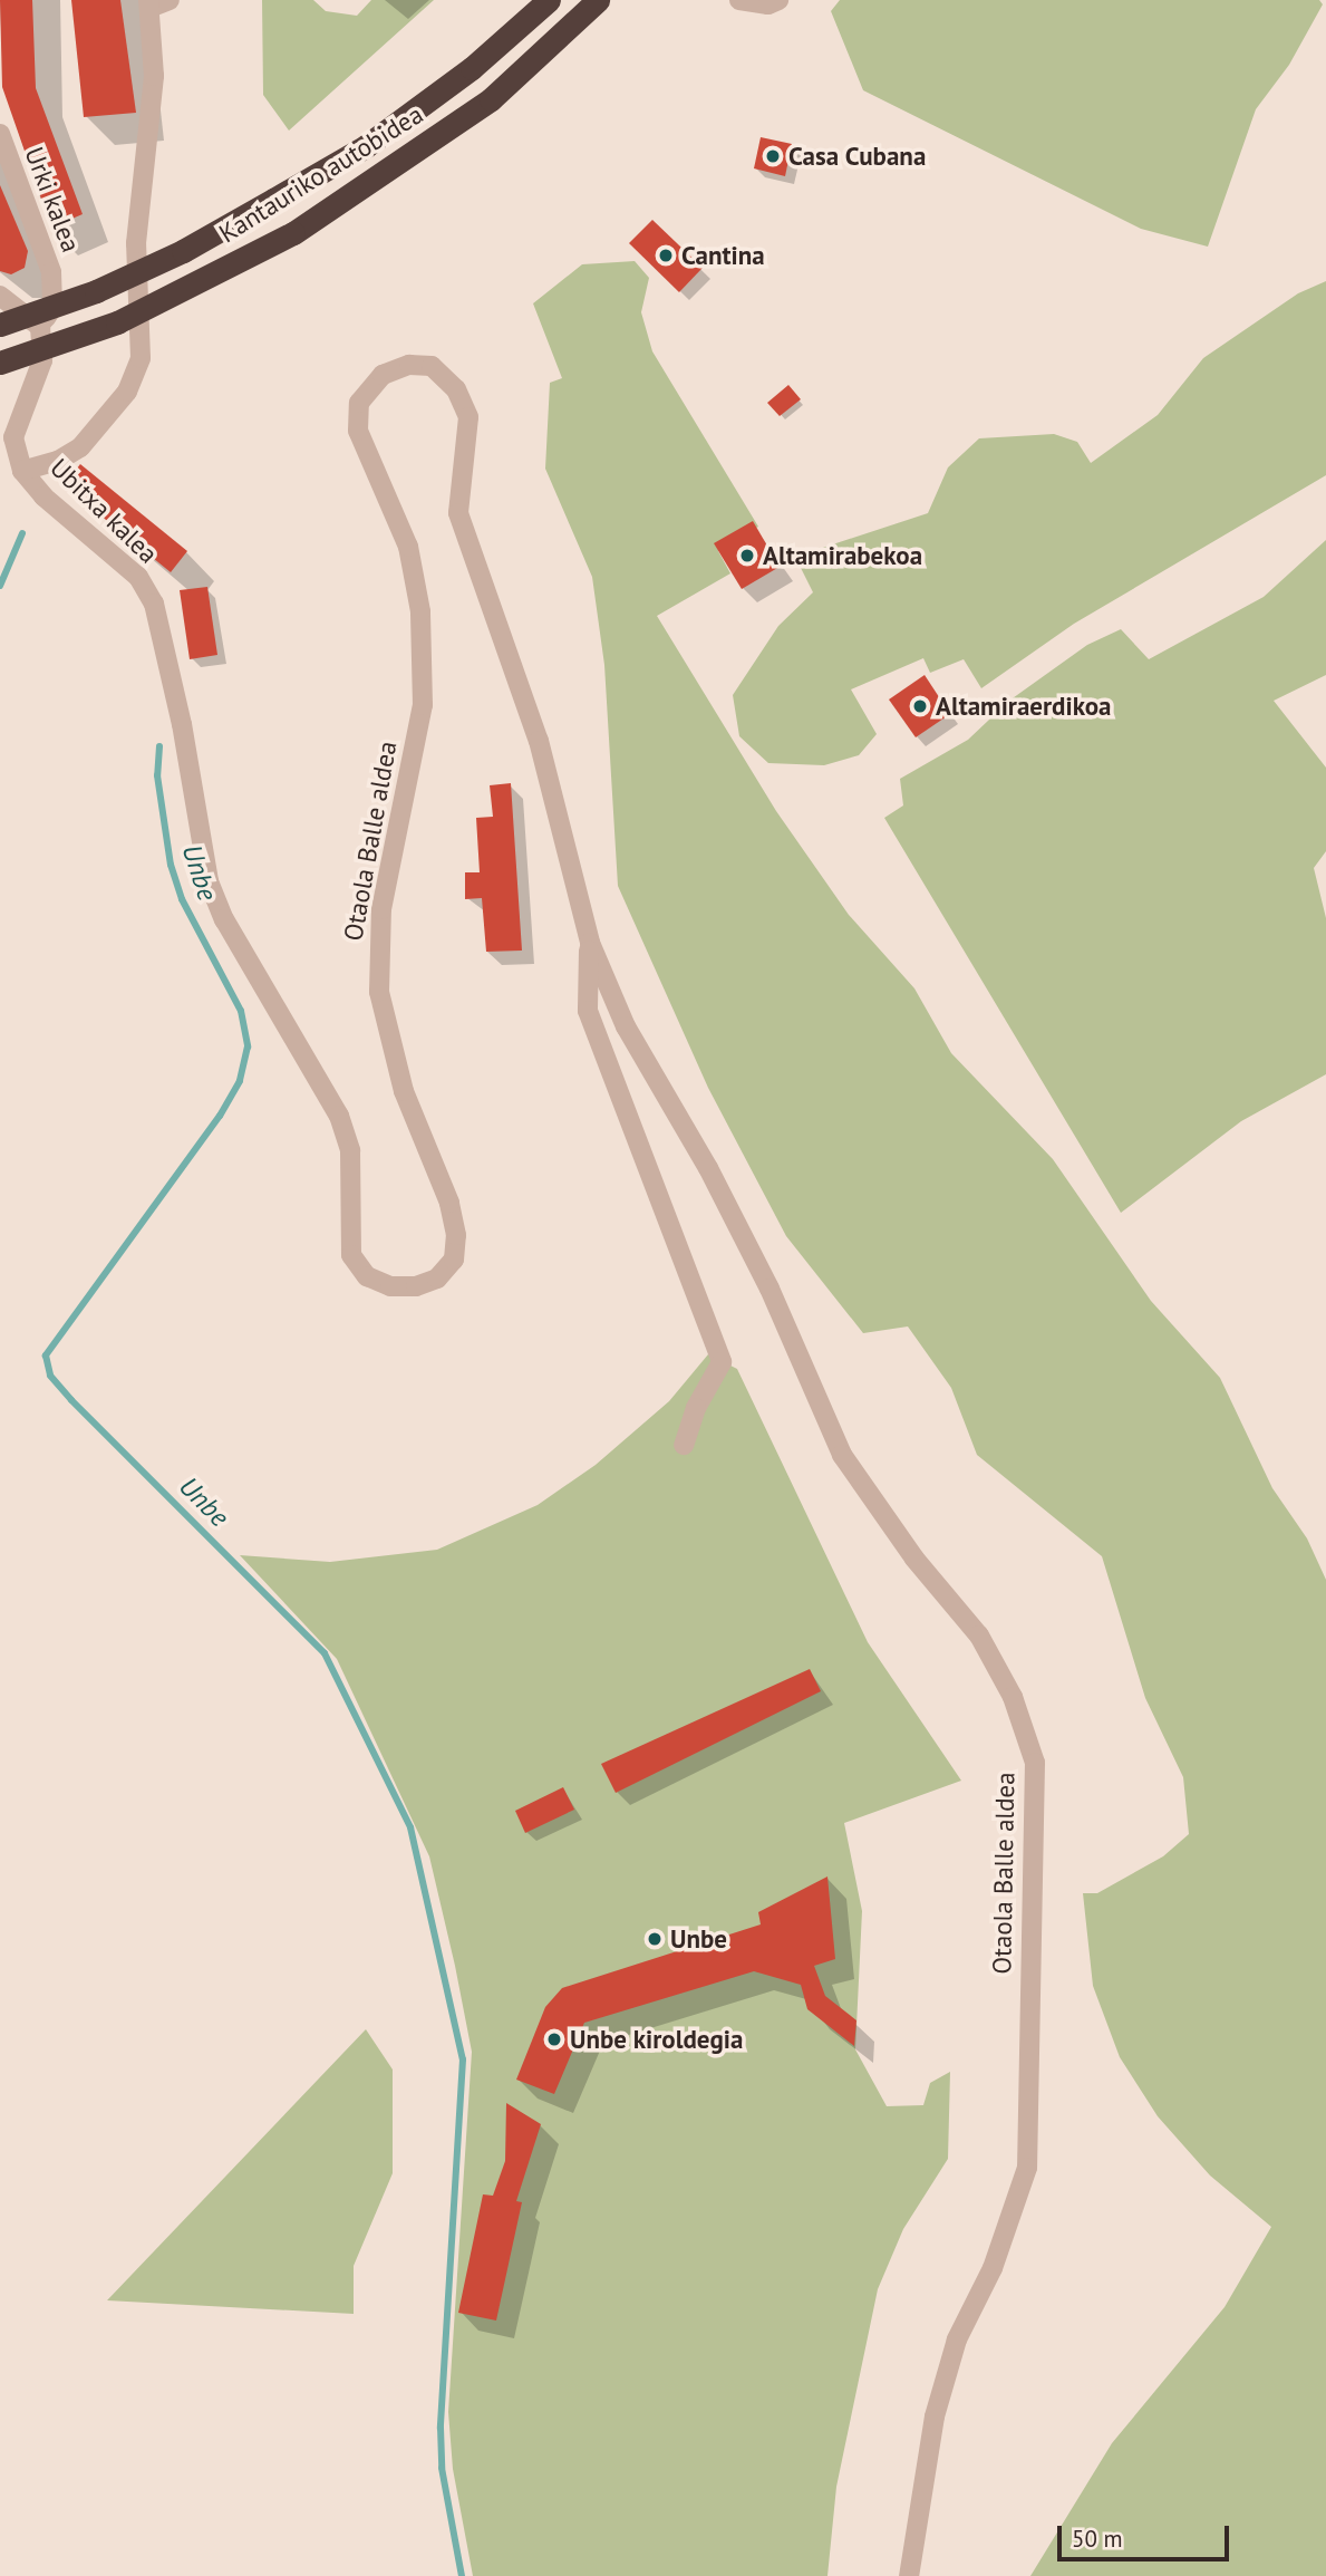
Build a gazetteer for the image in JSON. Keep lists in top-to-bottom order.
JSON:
{
  "streets": {
    "highway": ["Kantauriko autobidea"],
    "street": ["Urki kalea", "Ubitxa kalea", "Otaola Balle aldea"]
  },
  "crossings": [
    ["Urki kalea", "Ubitxa kalea"],
    ["Ubitxa kalea", "Otaola Balle aldea"]
  ],
  "water": ["Unbe"],
  "places": [
    "Casa Cubana",
    "Cantina",
    "Altamirabekoa",
    "Altamiraerdikoa",
    "Unbe",
    "Unbe kiroldegia"
  ],
  "scale_bar": "50 m"
}
